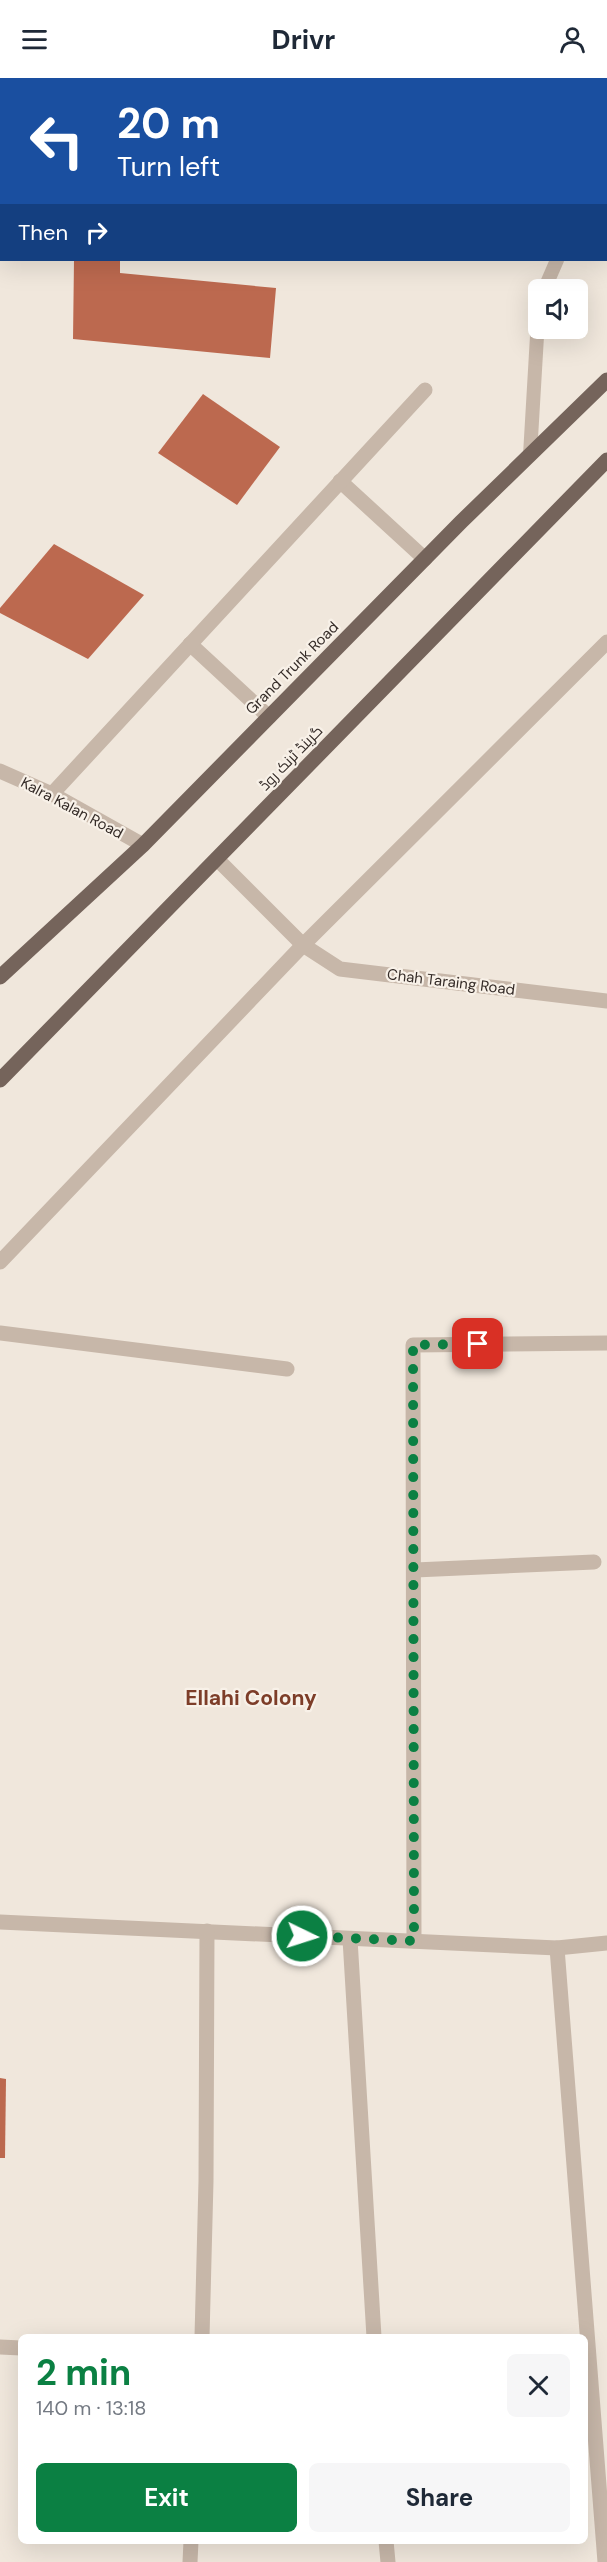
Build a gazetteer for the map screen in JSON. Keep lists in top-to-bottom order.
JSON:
{
  "streets": {
    "main road": ["Grand Trunk Road", "گرینڈ ٹرنک روڈ"],
    "street": ["Kalra Kalan Road", "Chah Taraing Road"]
  },
  "crossings": [
    ["Grand Trunk Road", "Kalra Kalan Road"],
    ["گرینڈ ٹرنک روڈ", "Chah Taraing Road"]
  ],
  "districts": ["Ellahi Colony"],
  "page": {
    "header": "Drivr",
    "turn": ["20 m", "Turn left"],
    "then": "Then",
    "heading": ["2 min", "140 m · 13:18"],
    "buttons": ["Exit", "Share"]
  }
}
